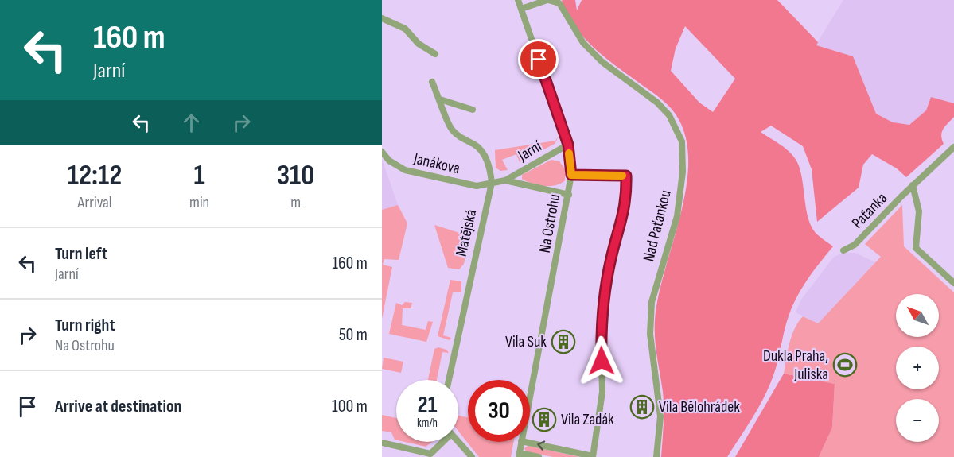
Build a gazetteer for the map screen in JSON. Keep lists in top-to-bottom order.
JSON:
{
  "streets": {
    "street": [
      "Jarní",
      "Janákova",
      "Paťanka",
      "Na Ostrohu",
      "Nad Paťankou",
      "Matějská"
    ]
  },
  "crossings": [
    ["Jarní", "Janákova"],
    ["Jarní", "Na Ostrohu"],
    ["Jarní", "Matějská"],
    ["Janákova", "Matějská"],
    ["Na Ostrohu", "Nad Paťankou"]
  ],
  "places": {
    "building": ["Vila Suk", "Vila Bělohrádek", "Vila Zadák"],
    "sports": ["Dukla Praha, Juliska"]
  },
  "north": "top left",
  "page": {
    "turn": ["160 m", "Jarní"],
    "eta": [
      "12:12",
      "Arrival",
      "1",
      "min",
      "310",
      "m"
    ],
    "list": [
      {
        "name": "Turn left",
        "note": "Jarní",
        "value": "160 m"
      },
      {
        "name": "Turn right",
        "note": "Na Ostrohu",
        "value": "50 m"
      },
      {
        "name": "Arrive at destination",
        "value": "100 m"
      }
    ],
    "map_buttons": ["+", "−"],
    "speed": "21 km/h",
    "limit": "30"
  }
}
